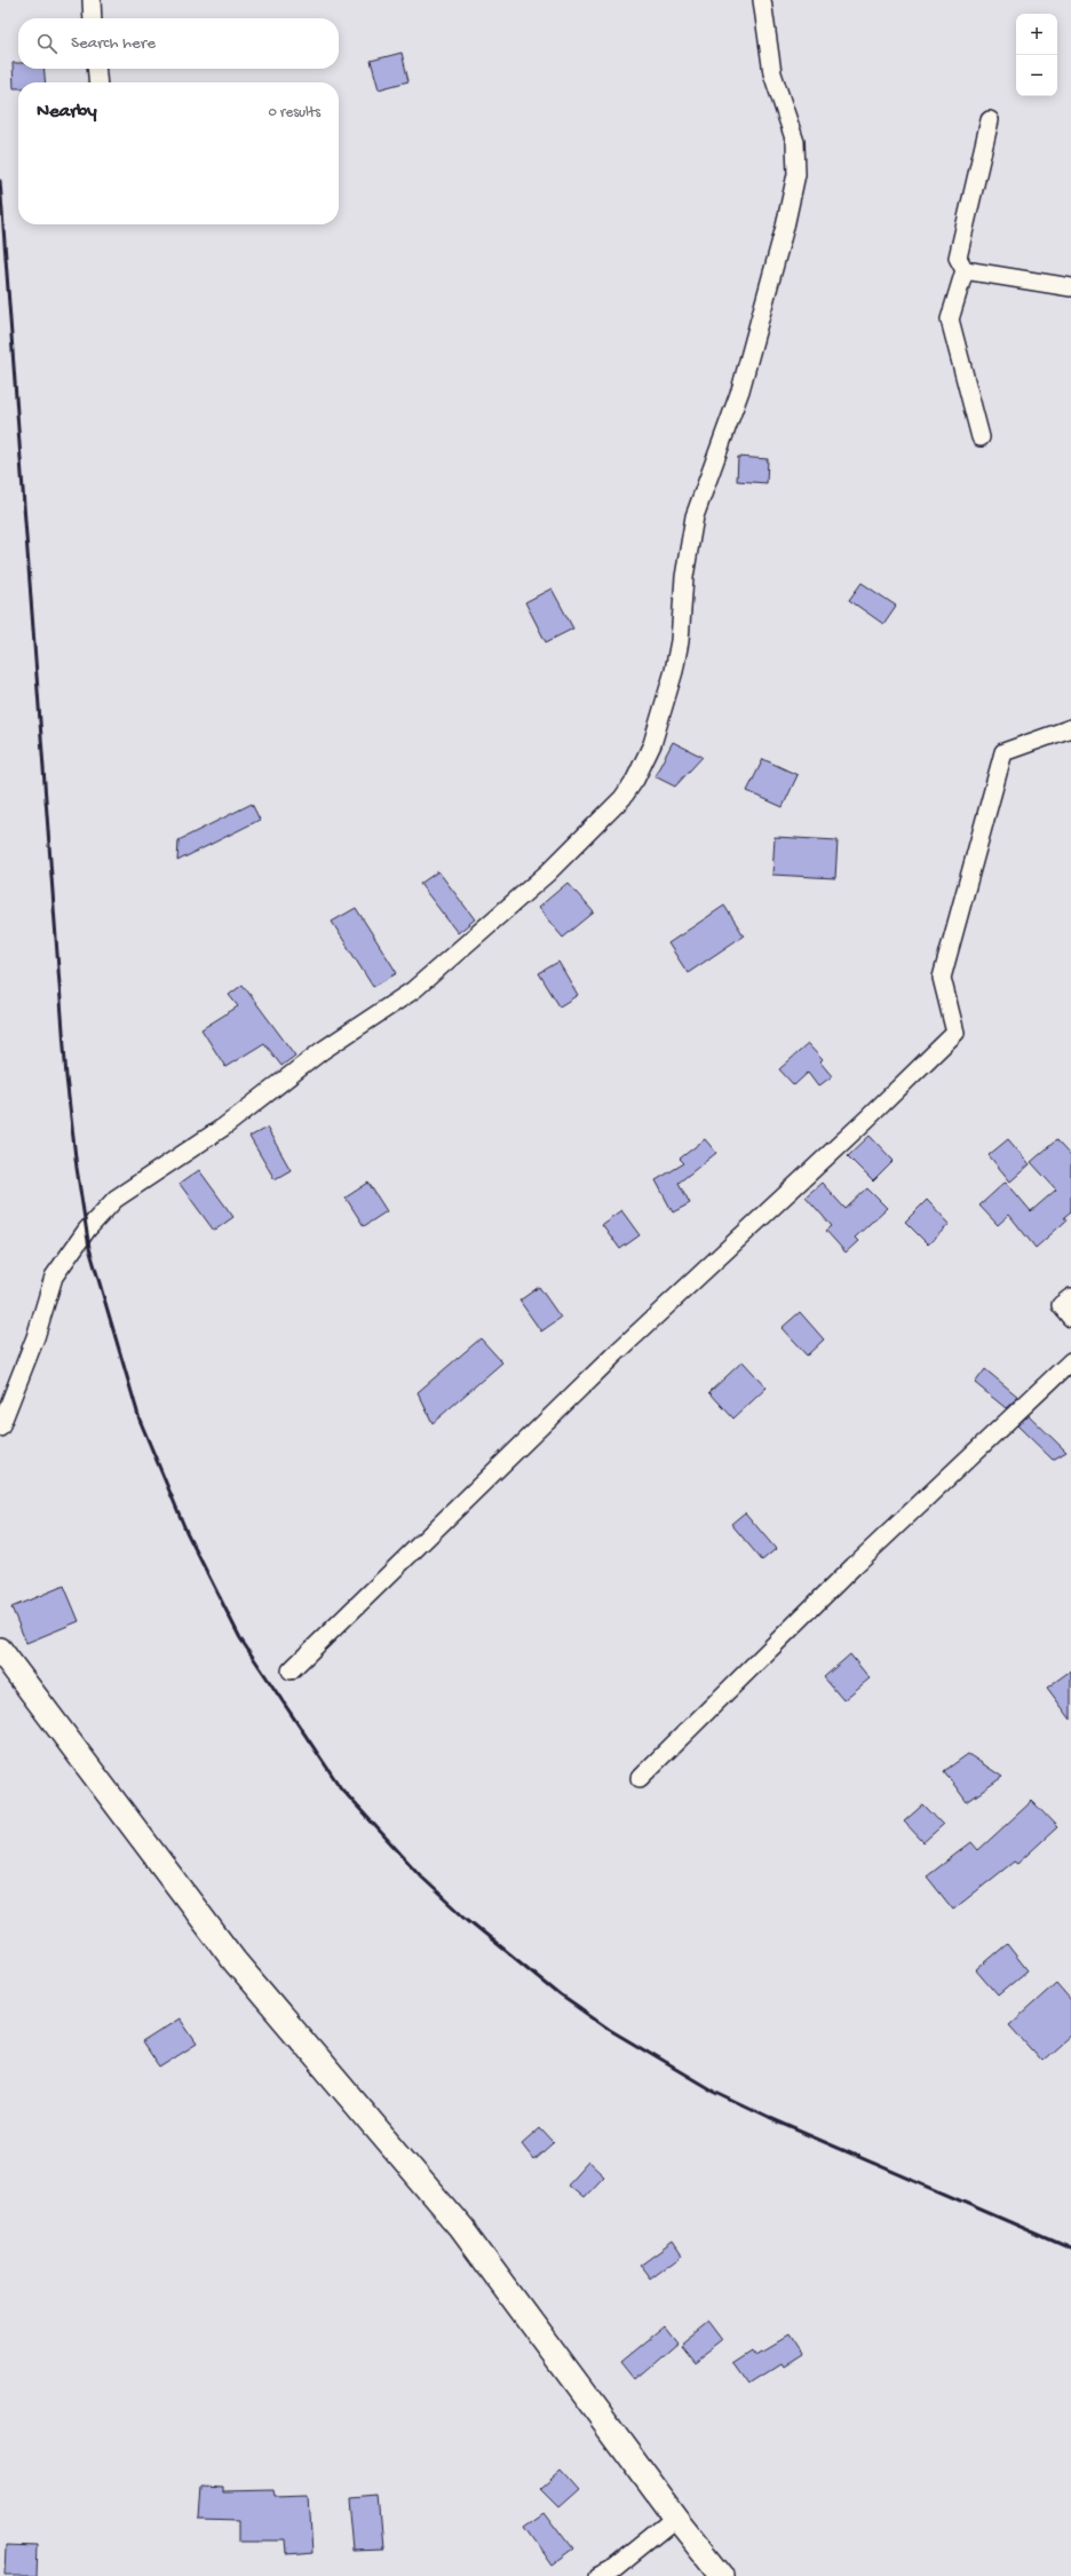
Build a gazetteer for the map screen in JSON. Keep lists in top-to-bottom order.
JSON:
{
  "page": {
    "map_buttons": ["+", "−"],
    "search": "Search here",
    "heading": ["Nearby", "0 results"]
  }
}
